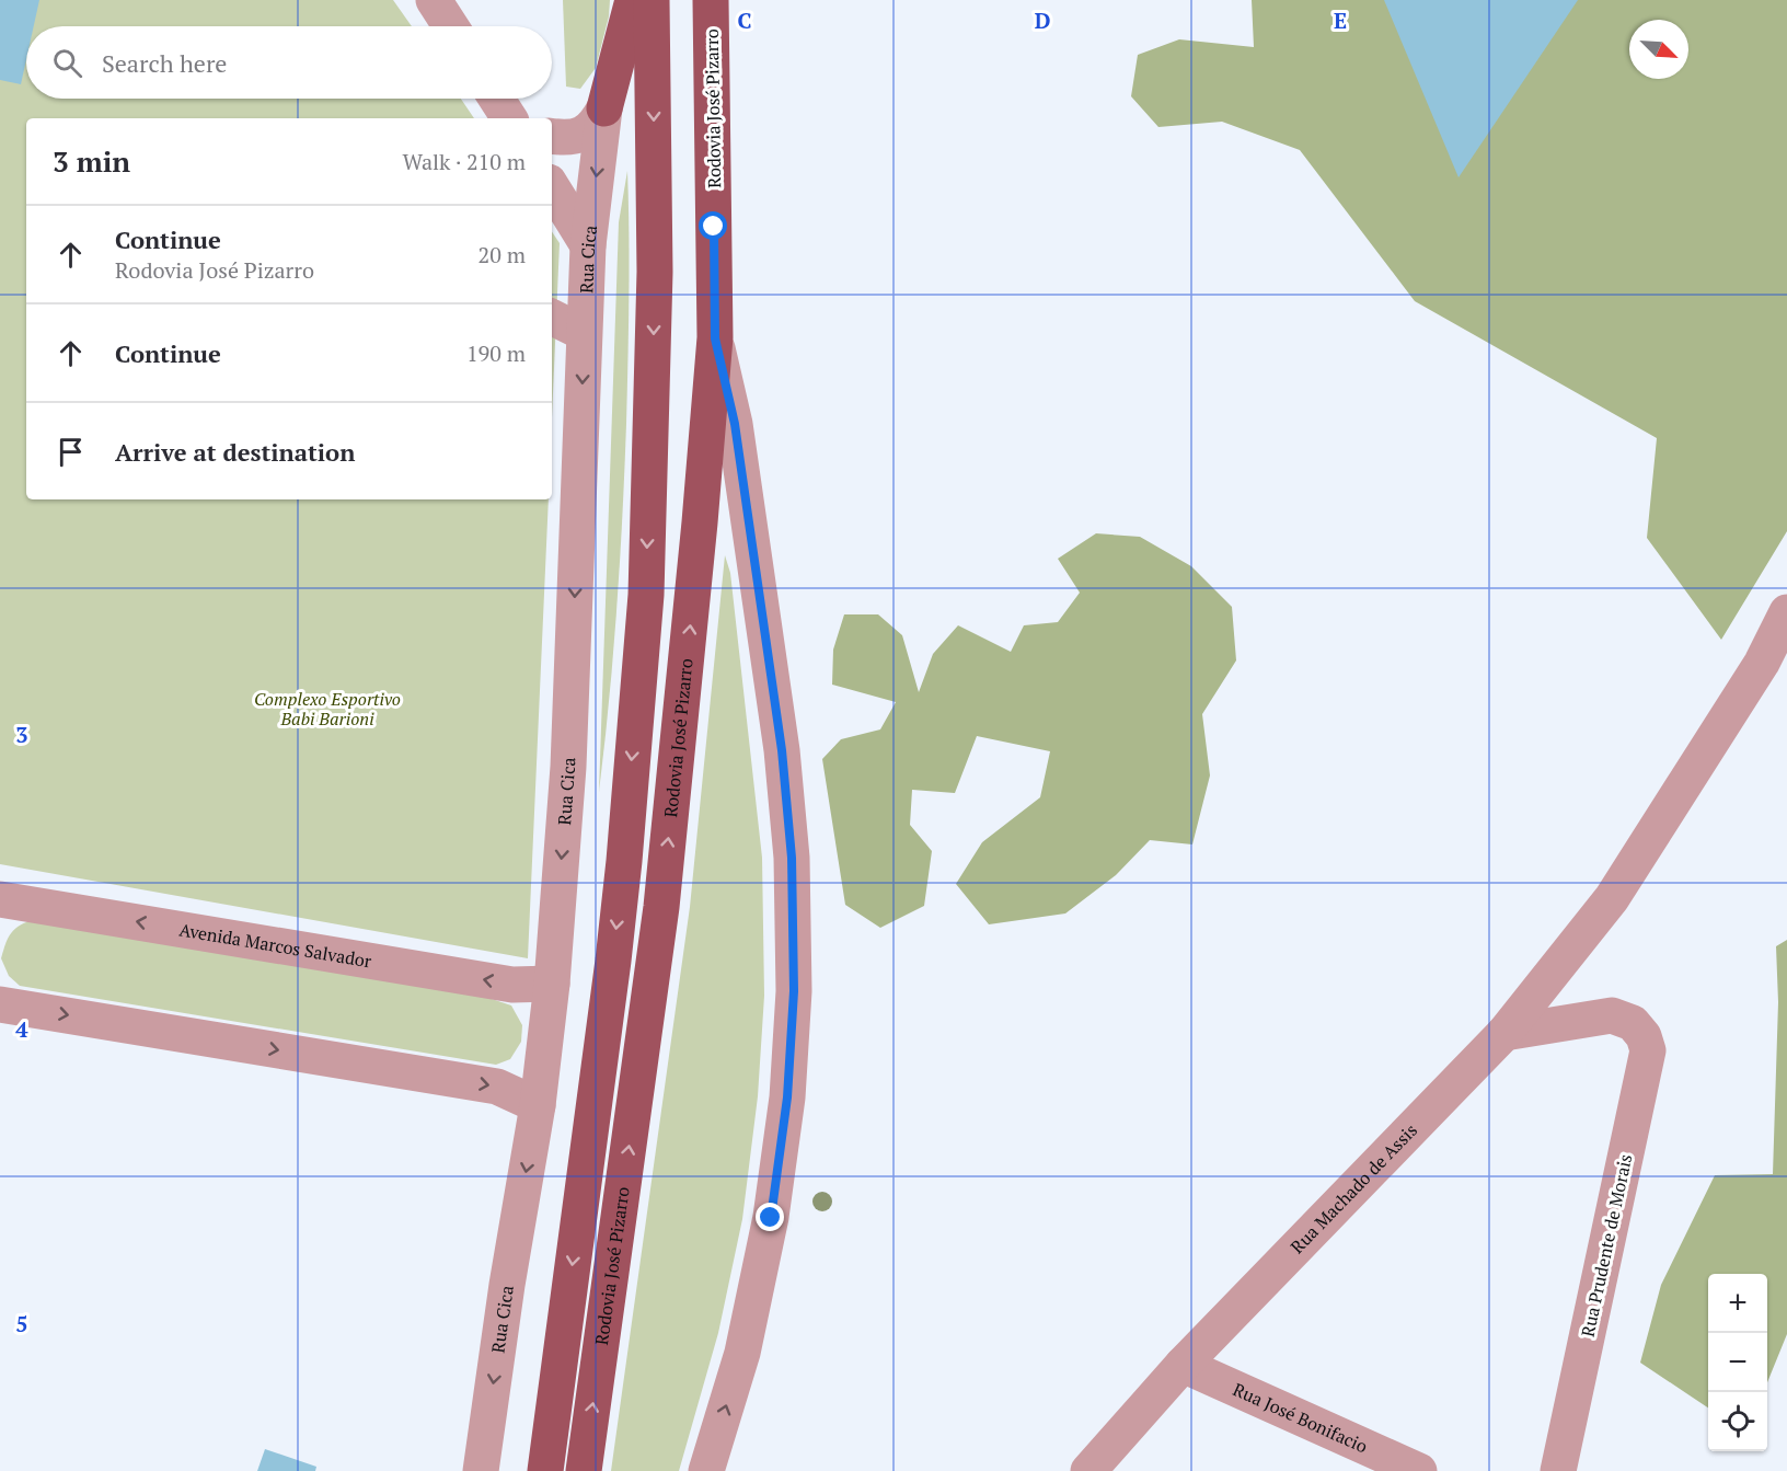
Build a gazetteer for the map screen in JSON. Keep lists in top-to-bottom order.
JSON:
{
  "streets": {
    "main road": ["Rodovia José Pizarro"],
    "street": [
      "Rua Cica",
      "Avenida Marcos Salvador",
      "Rua Machado de Assis",
      "Rua Prudente de Morais",
      "Rua José Bonifacio"
    ]
  },
  "crossings": [
    ["Rua Cica", "Avenida Marcos Salvador"],
    ["Rua Machado de Assis", "Rua Prudente de Morais"],
    ["Rua Machado de Assis", "Rua José Bonifacio"]
  ],
  "parks": ["Complexo Esportivo Babi Barioni"],
  "north": "bottom right",
  "page": {
    "search": "Search here",
    "heading": ["3 min", "Walk · 210 m"],
    "list": [
      ["Continue", "Rodovia José Pizarro", "20 m"],
      ["Continue", "190 m"],
      "Arrive at destination"
    ],
    "map_buttons": ["+", "−"]
  },
  "grid": {
    "columns": ["C", "D", "E"],
    "rows": ["3", "4", "5"]
  }
}
